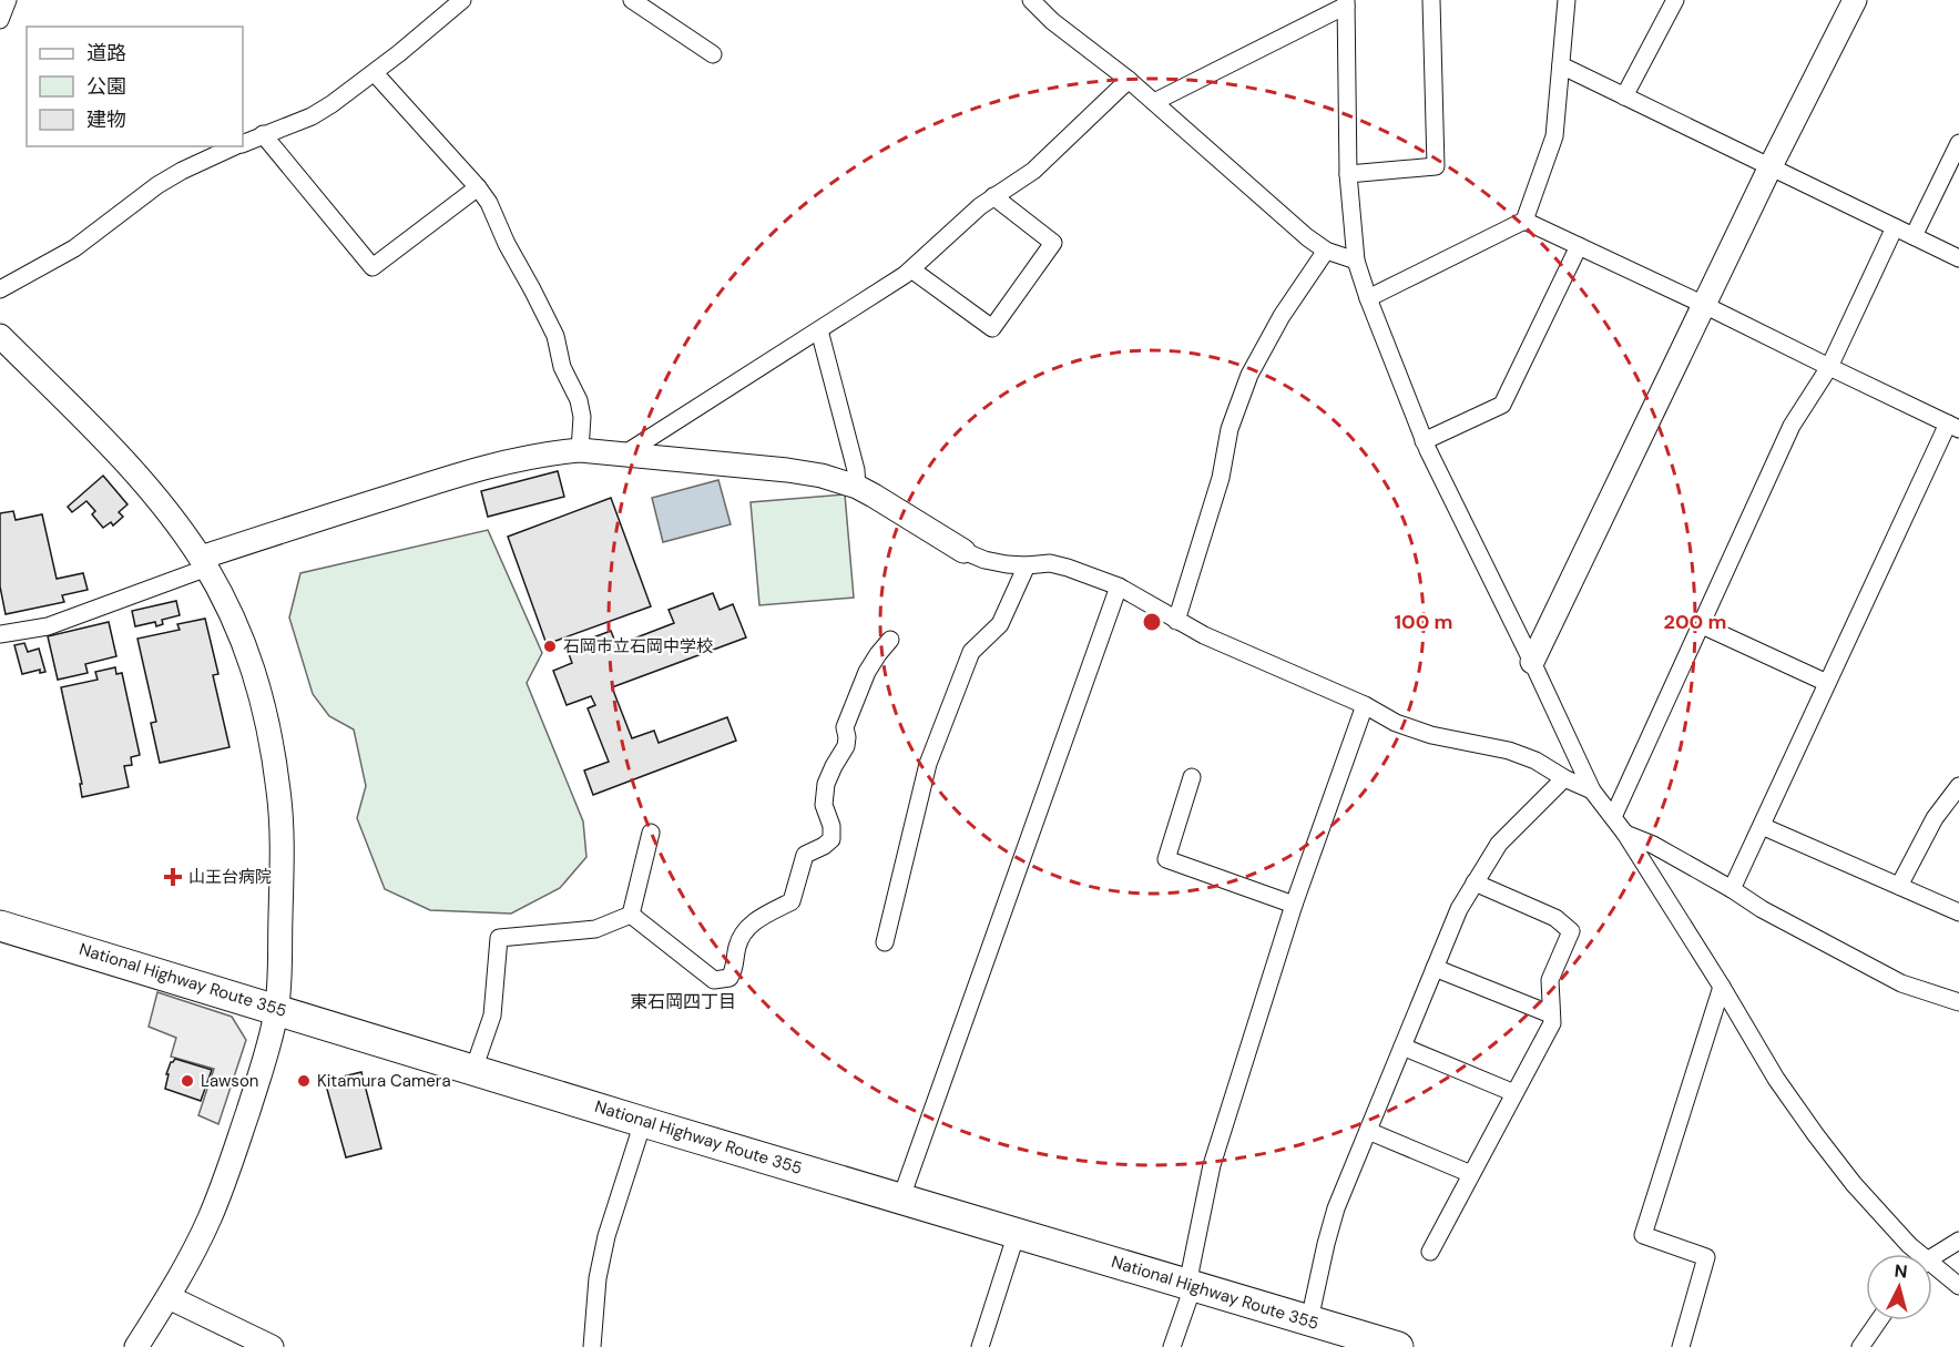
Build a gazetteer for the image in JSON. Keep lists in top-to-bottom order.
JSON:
{
  "streets": {
    "highway": ["National Highway Route 355"]
  },
  "districts": ["東石岡四丁目"],
  "places": {
    "other": ["石岡市立石岡中学校", "Lawson", "Kitamura Camera"],
    "health": ["山王台病院"]
  },
  "legend": ["道路", "公園", "建物"],
  "north": "top",
  "rings": ["100 m", "200 m"]
}
